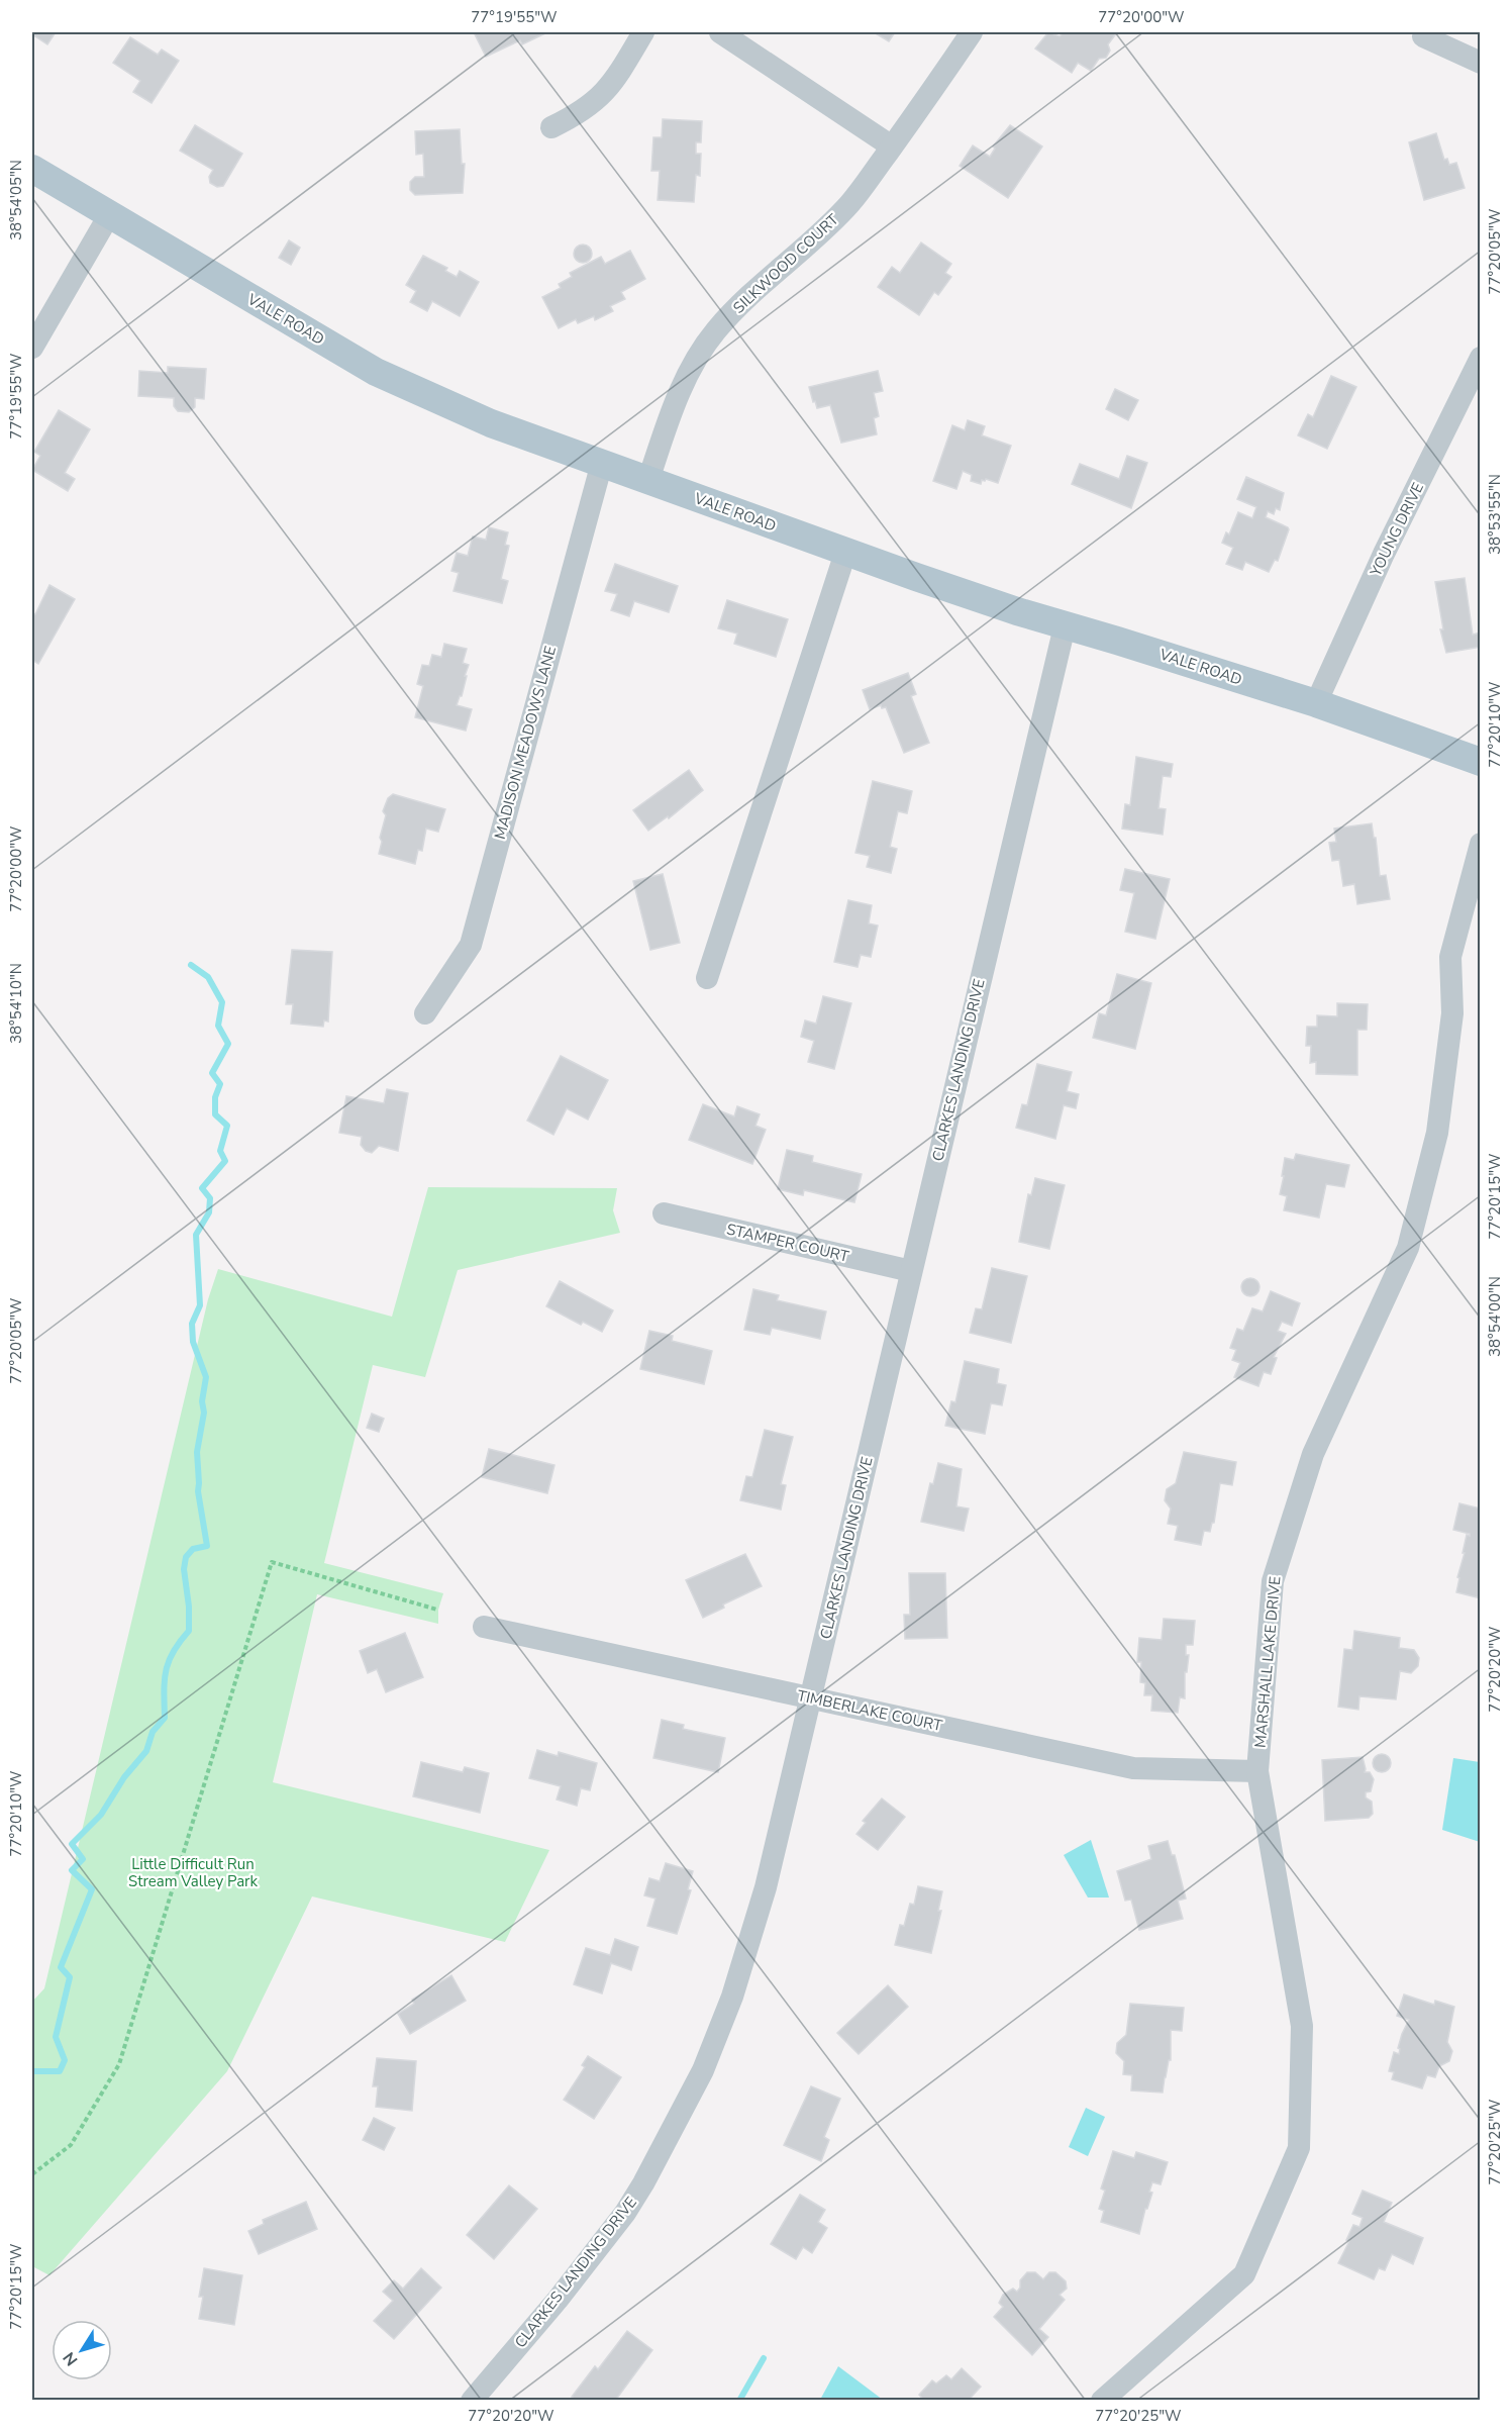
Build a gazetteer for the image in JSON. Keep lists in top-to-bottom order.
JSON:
{
  "streets": {
    "main road": ["VALE ROAD"],
    "street": [
      "SILKWOOD COURT",
      "YOUNG DRIVE",
      "MADISON MEADOWS LANE",
      "CLARKES LANDING DRIVE",
      "STAMPER COURT",
      "MARSHALL LAKE DRIVE",
      "TIMBERLAKE COURT"
    ]
  },
  "crossings": [
    ["SILKWOOD COURT", "VALE ROAD"],
    ["VALE ROAD", "YOUNG DRIVE"],
    ["VALE ROAD", "MADISON MEADOWS LANE"],
    ["VALE ROAD", "CLARKES LANDING DRIVE"],
    ["CLARKES LANDING DRIVE", "STAMPER COURT"],
    ["CLARKES LANDING DRIVE", "TIMBERLAKE COURT"],
    ["MARSHALL LAKE DRIVE", "TIMBERLAKE COURT"]
  ],
  "parks": ["Little Difficult Run Stream Valley Park"],
  "north": "bottom left",
  "coordinates": [
    "77°19'55\"W",
    "77°20'00\"W",
    "38°54'05\"N",
    "77°20'05\"W",
    "38°53'55\"N",
    "77°20'10\"W",
    "38°54'10\"N",
    "77°20'15\"W",
    "38°54'00\"N",
    "77°20'20\"W",
    "77°20'25\"W"
  ]
}
